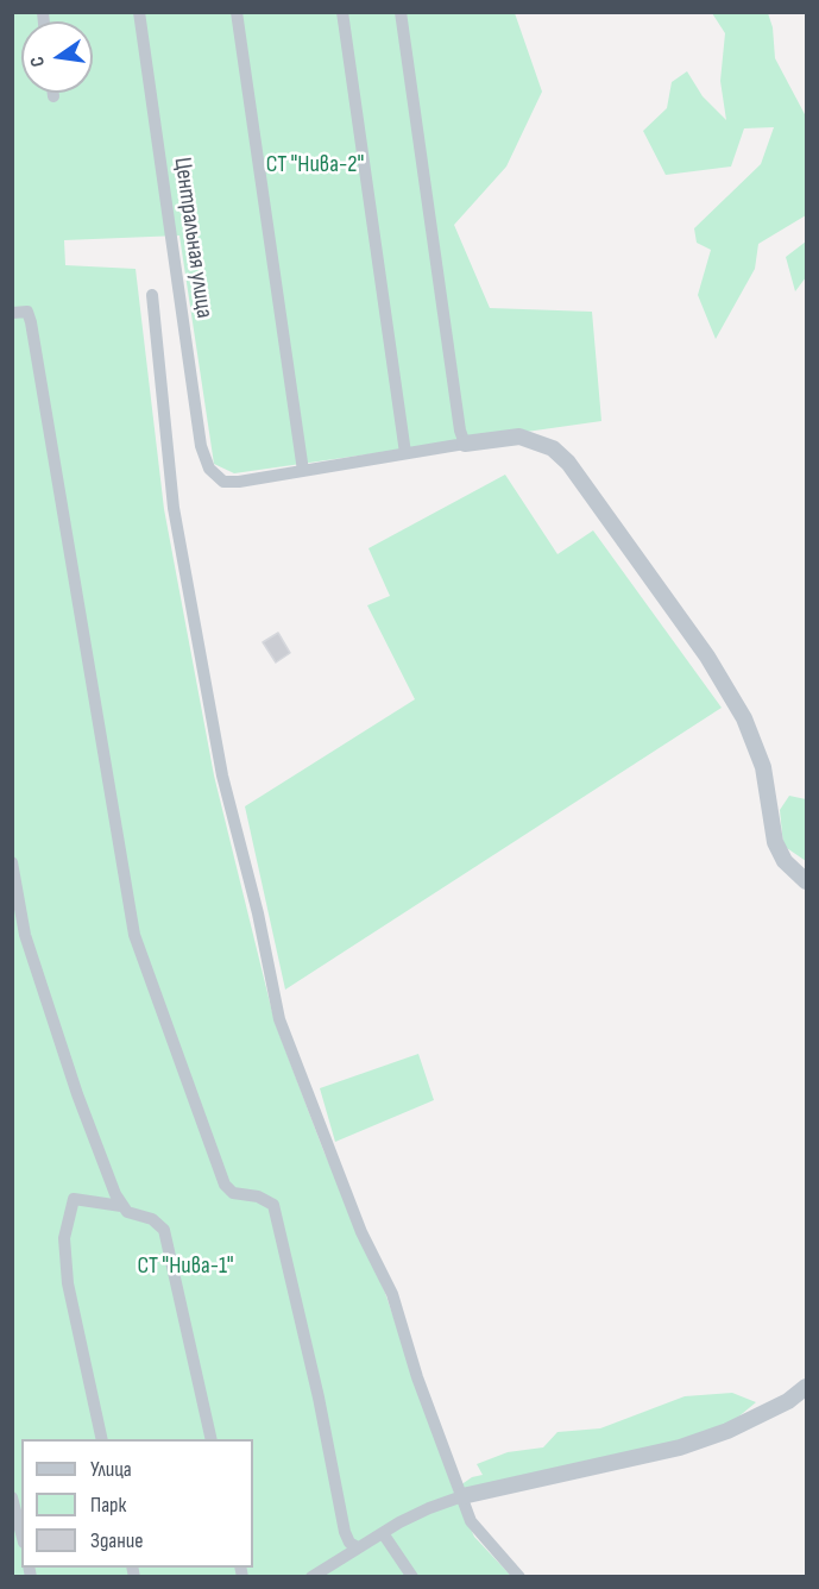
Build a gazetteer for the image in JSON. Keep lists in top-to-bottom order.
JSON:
{
  "streets": {
    "street": ["Центральная улица"]
  },
  "parks": ["СТ \"Нива-2\"", "СТ \"Нива-1\""],
  "legend": ["Улица", "Парк", "Здание"],
  "north": "left"
}
